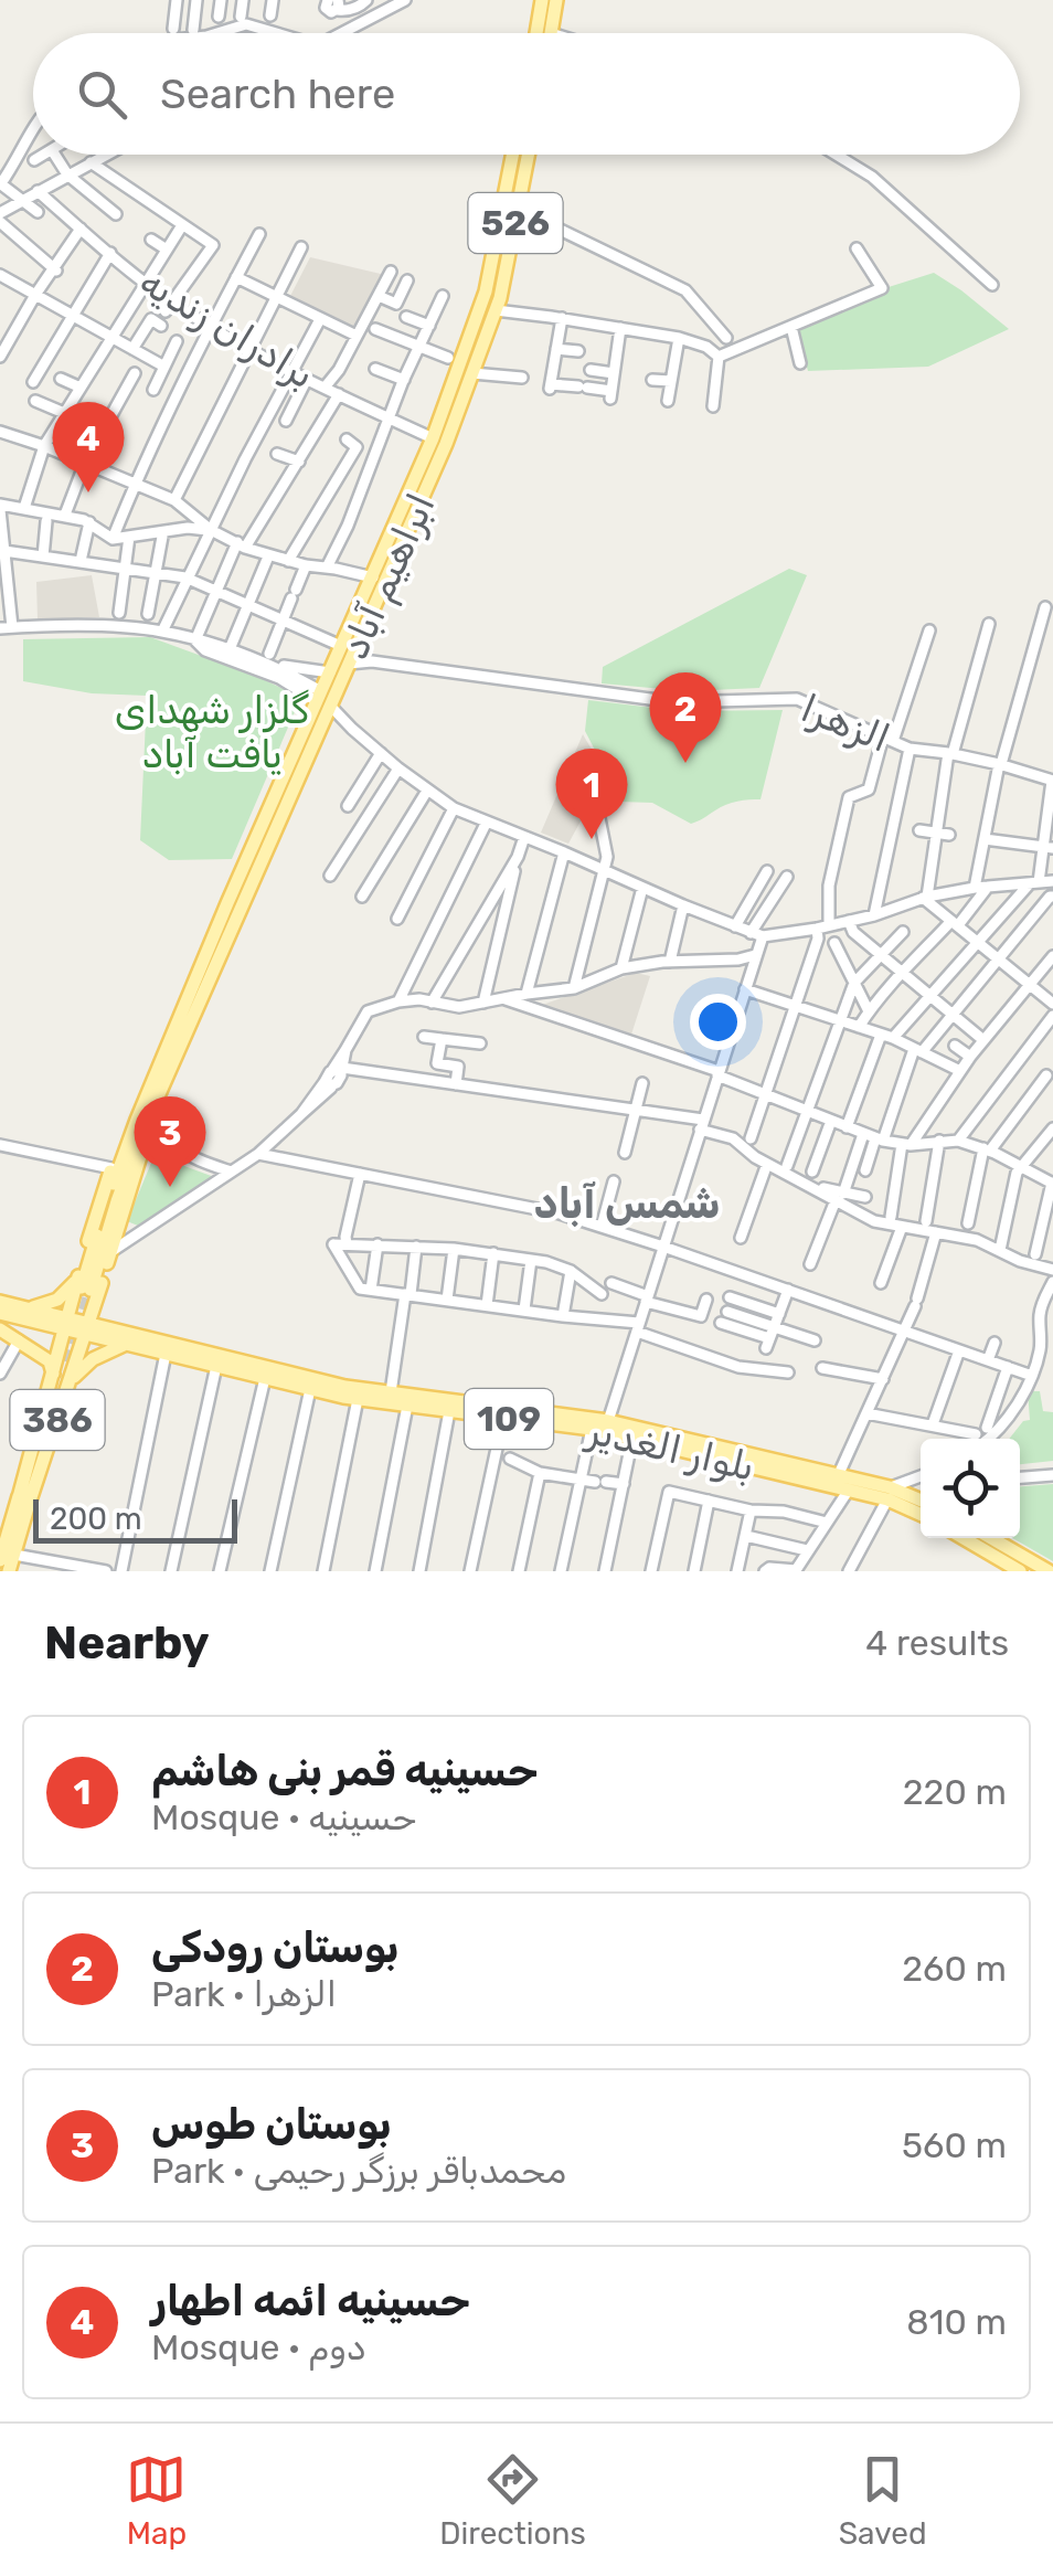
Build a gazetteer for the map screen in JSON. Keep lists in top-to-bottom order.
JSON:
{
  "streets": {
    "main road": [
      "526",
      "ابراهیم آباد",
      "109",
      "386",
      "بلوار الغدیر"
    ],
    "street": ["برادران زندیه", "الزهرا"]
  },
  "crossings": [
    ["برادران زندیه", "ابراهیم آباد"],
    ["ابراهیم آباد", "الزهرا"],
    ["ابراهیم آباد", "109"],
    ["ابراهیم آباد", "386"],
    ["ابراهیم آباد", "بلوار الغدیر"],
    ["109", "386"],
    ["109", "بلوار الغدیر"],
    ["386", "بلوار الغدیر"]
  ],
  "districts": ["شمس آباد"],
  "parks": ["گلزار شهدای یافت آباد"],
  "scale_bar": "200 m",
  "page": {
    "search": "Search here",
    "pins": [
      "4",
      "2",
      "1",
      "3"
    ],
    "scale": "200 m",
    "heading": ["Nearby", "4 results"],
    "list": [
      {
        "mark": "1",
        "name": "حسینیه قمر بنی هاشم",
        "note": "Mosque · حسینیه",
        "value": "220 m"
      },
      {
        "mark": "2",
        "name": "بوستان رودکی",
        "note": "Park · الزهرا",
        "value": "260 m"
      },
      {
        "mark": "3",
        "name": "بوستان طوس",
        "note": "Park · محمدباقر برزگر رحیمی",
        "value": "560 m"
      },
      {
        "mark": "4",
        "name": "حسینیه ائمه اطهار",
        "note": "Mosque · دوم",
        "value": "810 m"
      }
    ],
    "nav": ["Map", "Directions", "Saved"]
  }
}
